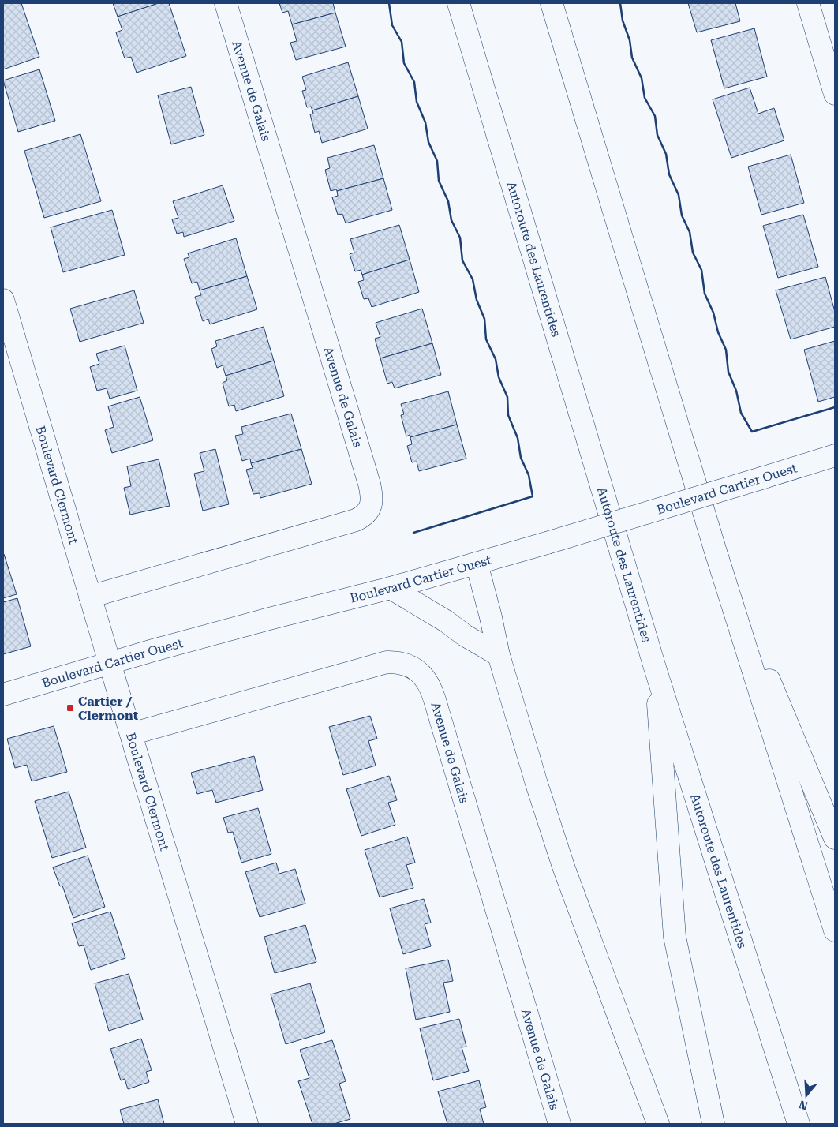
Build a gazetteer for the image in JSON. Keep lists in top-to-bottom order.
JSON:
{
  "streets": {
    "main road": [
      "Avenue de Galais",
      "Autoroute des Laurentides",
      "Boulevard Clermont",
      "Boulevard Cartier Ouest"
    ]
  },
  "crossings": [
    ["Avenue de Galais", "Boulevard Clermont"],
    ["Boulevard Clermont", "Boulevard Cartier Ouest"]
  ],
  "places": {
    "transit": ["Cartier / Clermont"]
  },
  "north": "bottom"
}
